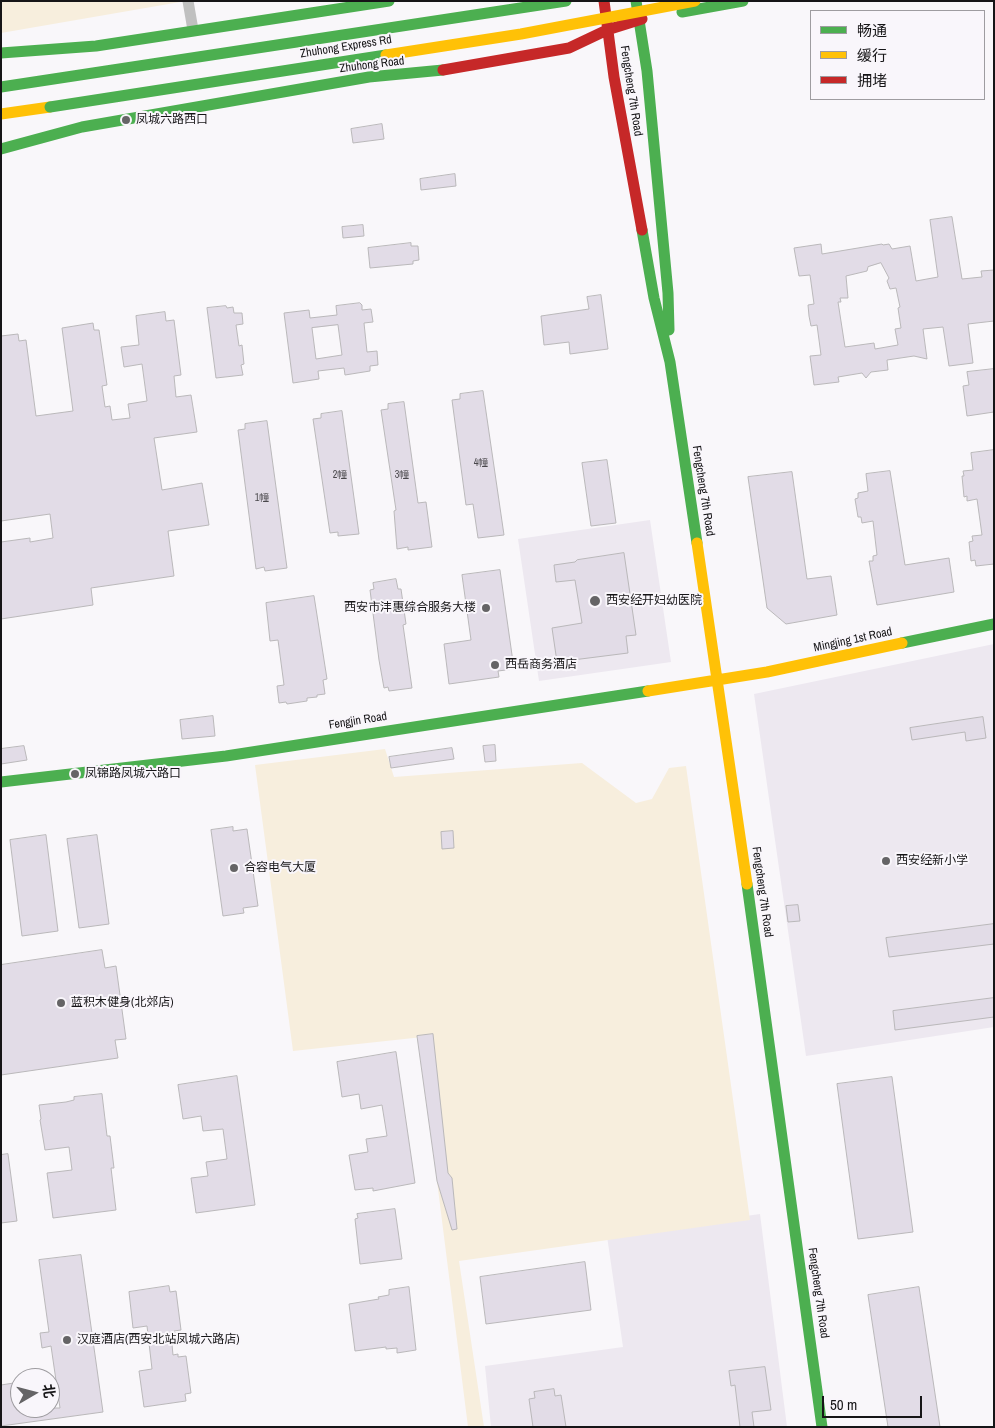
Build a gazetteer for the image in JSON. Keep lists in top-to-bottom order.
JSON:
{
  "streets": {
    "main road": [
      "Zhuhong Express Rd",
      "Zhuhong Road",
      "Fengcheng 7th Road",
      "Mingjing 1st Road",
      "Fengjin Road"
    ]
  },
  "crossings": [
    ["Zhuhong Road", "Fengcheng 7th Road"],
    ["Fengcheng 7th Road", "Mingjing 1st Road"],
    ["Fengcheng 7th Road", "Fengjin Road"],
    ["Mingjing 1st Road", "Fengjin Road"]
  ],
  "places": [
    "凤城六路西口",
    "西安经开妇幼医院",
    "西安市沣惠综合服务大楼",
    "西岳商务酒店",
    "凤锦路凤城六路口",
    "西安经新小学",
    "合容电气大厦",
    "蓝积木健身(北郊店)",
    "汉庭酒店(西安北站凤城六路店)"
  ],
  "house_numbers": [
    "4幢",
    "2幢",
    "3幢",
    "1幢"
  ],
  "legend": ["畅通", "缓行", "拥堵"],
  "scale_bar": "50 m",
  "north": "right"
}
